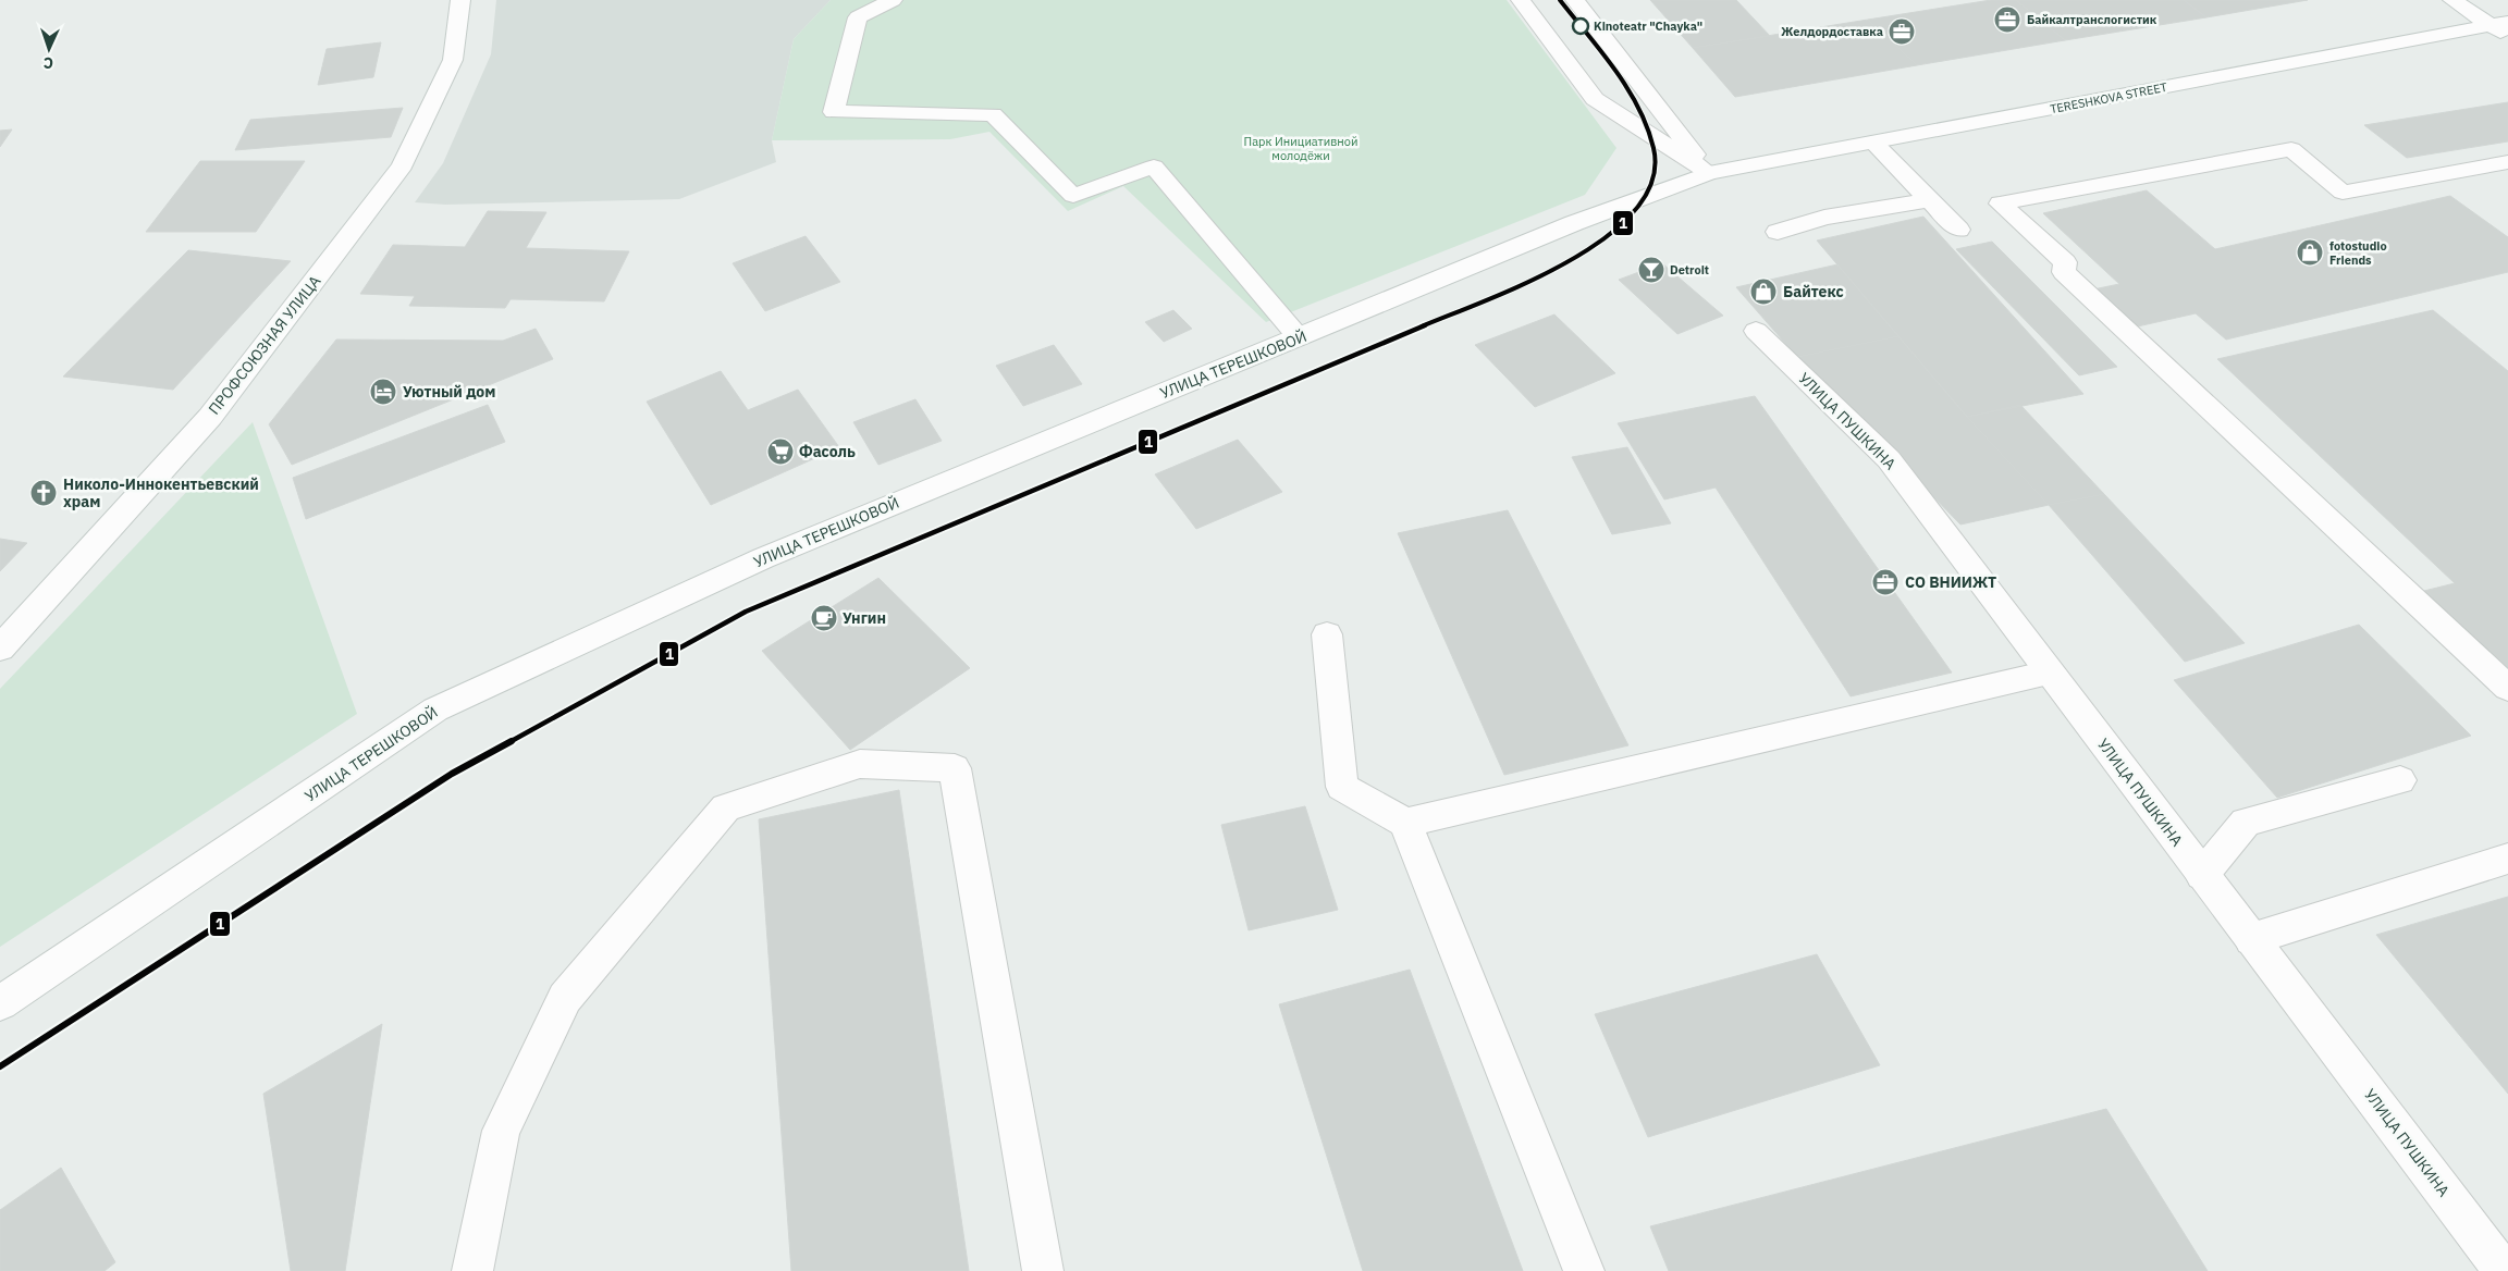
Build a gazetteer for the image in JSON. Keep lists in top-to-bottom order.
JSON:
{
  "streets": {
    "street": [
      "TERESHKOVA STREET",
      "ПРОФСОЮЗНАЯ УЛИЦА",
      "УЛИЦА ТЕРЕШКОВОЙ",
      "УЛИЦА ПУШКИНА"
    ]
  },
  "crossings": [
    ["TERESHKOVA STREET", "УЛИЦА ТЕРЕШКОВОЙ"]
  ],
  "parks": ["Парк Инициативной молодёжи"],
  "places": {
    "office": ["Байкалтранслогистик", "Желдордоставка", "СО ВНИИЖТ"],
    "other": ["Kinoteatr \"Chayka\""],
    "shop": ["fotostudio Friends", "Байтекс"],
    "bar": ["Detroit"],
    "hotel": ["Уютный дом"],
    "supermarket": ["Фасоль"],
    "church": ["Николо-Иннокентьевский храм"],
    "cafe": ["Унгин"]
  },
  "lines": ["transit line 1"],
  "north": "bottom"
}
